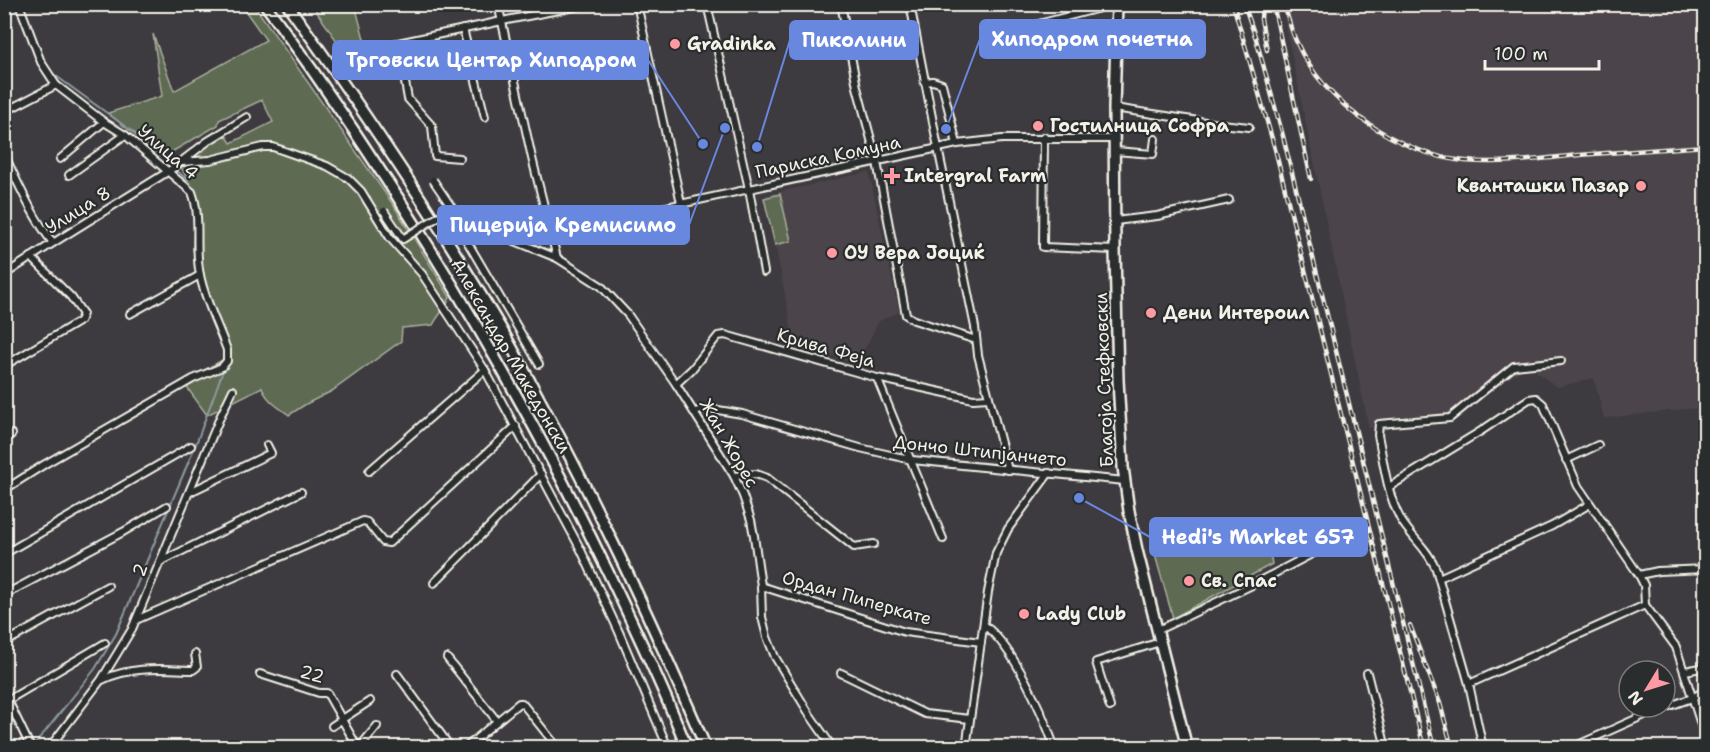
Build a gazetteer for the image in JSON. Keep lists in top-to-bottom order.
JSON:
{
  "streets": {
    "street": [
      "Улица 4",
      "Париска Комуна",
      "Улица 8",
      "Крива Феја",
      "Александар Македонски",
      "Благоја Стефковски",
      "Жан Жорес",
      "Дончо Штипјанчето",
      "2",
      "Ордан Пиперкате",
      "22"
    ]
  },
  "crossings": [
    ["Улица 4", "Улица 8"],
    ["Париска Комуна", "Благоја Стефковски"],
    ["Крива Феја", "Жан Жорес"],
    ["Благоја Стефковски", "Дончо Штипјанчето"],
    ["Жан Жорес", "Дончо Штипјанчето"],
    ["Жан Жорес", "Ордан Пиперкате"]
  ],
  "places": {
    "other": [
      "Gradinka",
      "Гостилница Софра",
      "Пицерија Кремисимо",
      "Хиподром почетна",
      "Трговски Центар Хиподром",
      "Пиколини",
      "Кванташки Пазар",
      "ОУ Вера Јоциќ",
      "Дени Интероил",
      "Hedi's Market 657",
      "Св. Спас",
      "Lady Club"
    ],
    "health": ["Intergral Farm"]
  },
  "scale_bar": "100 m",
  "north": "bottom left"
}
